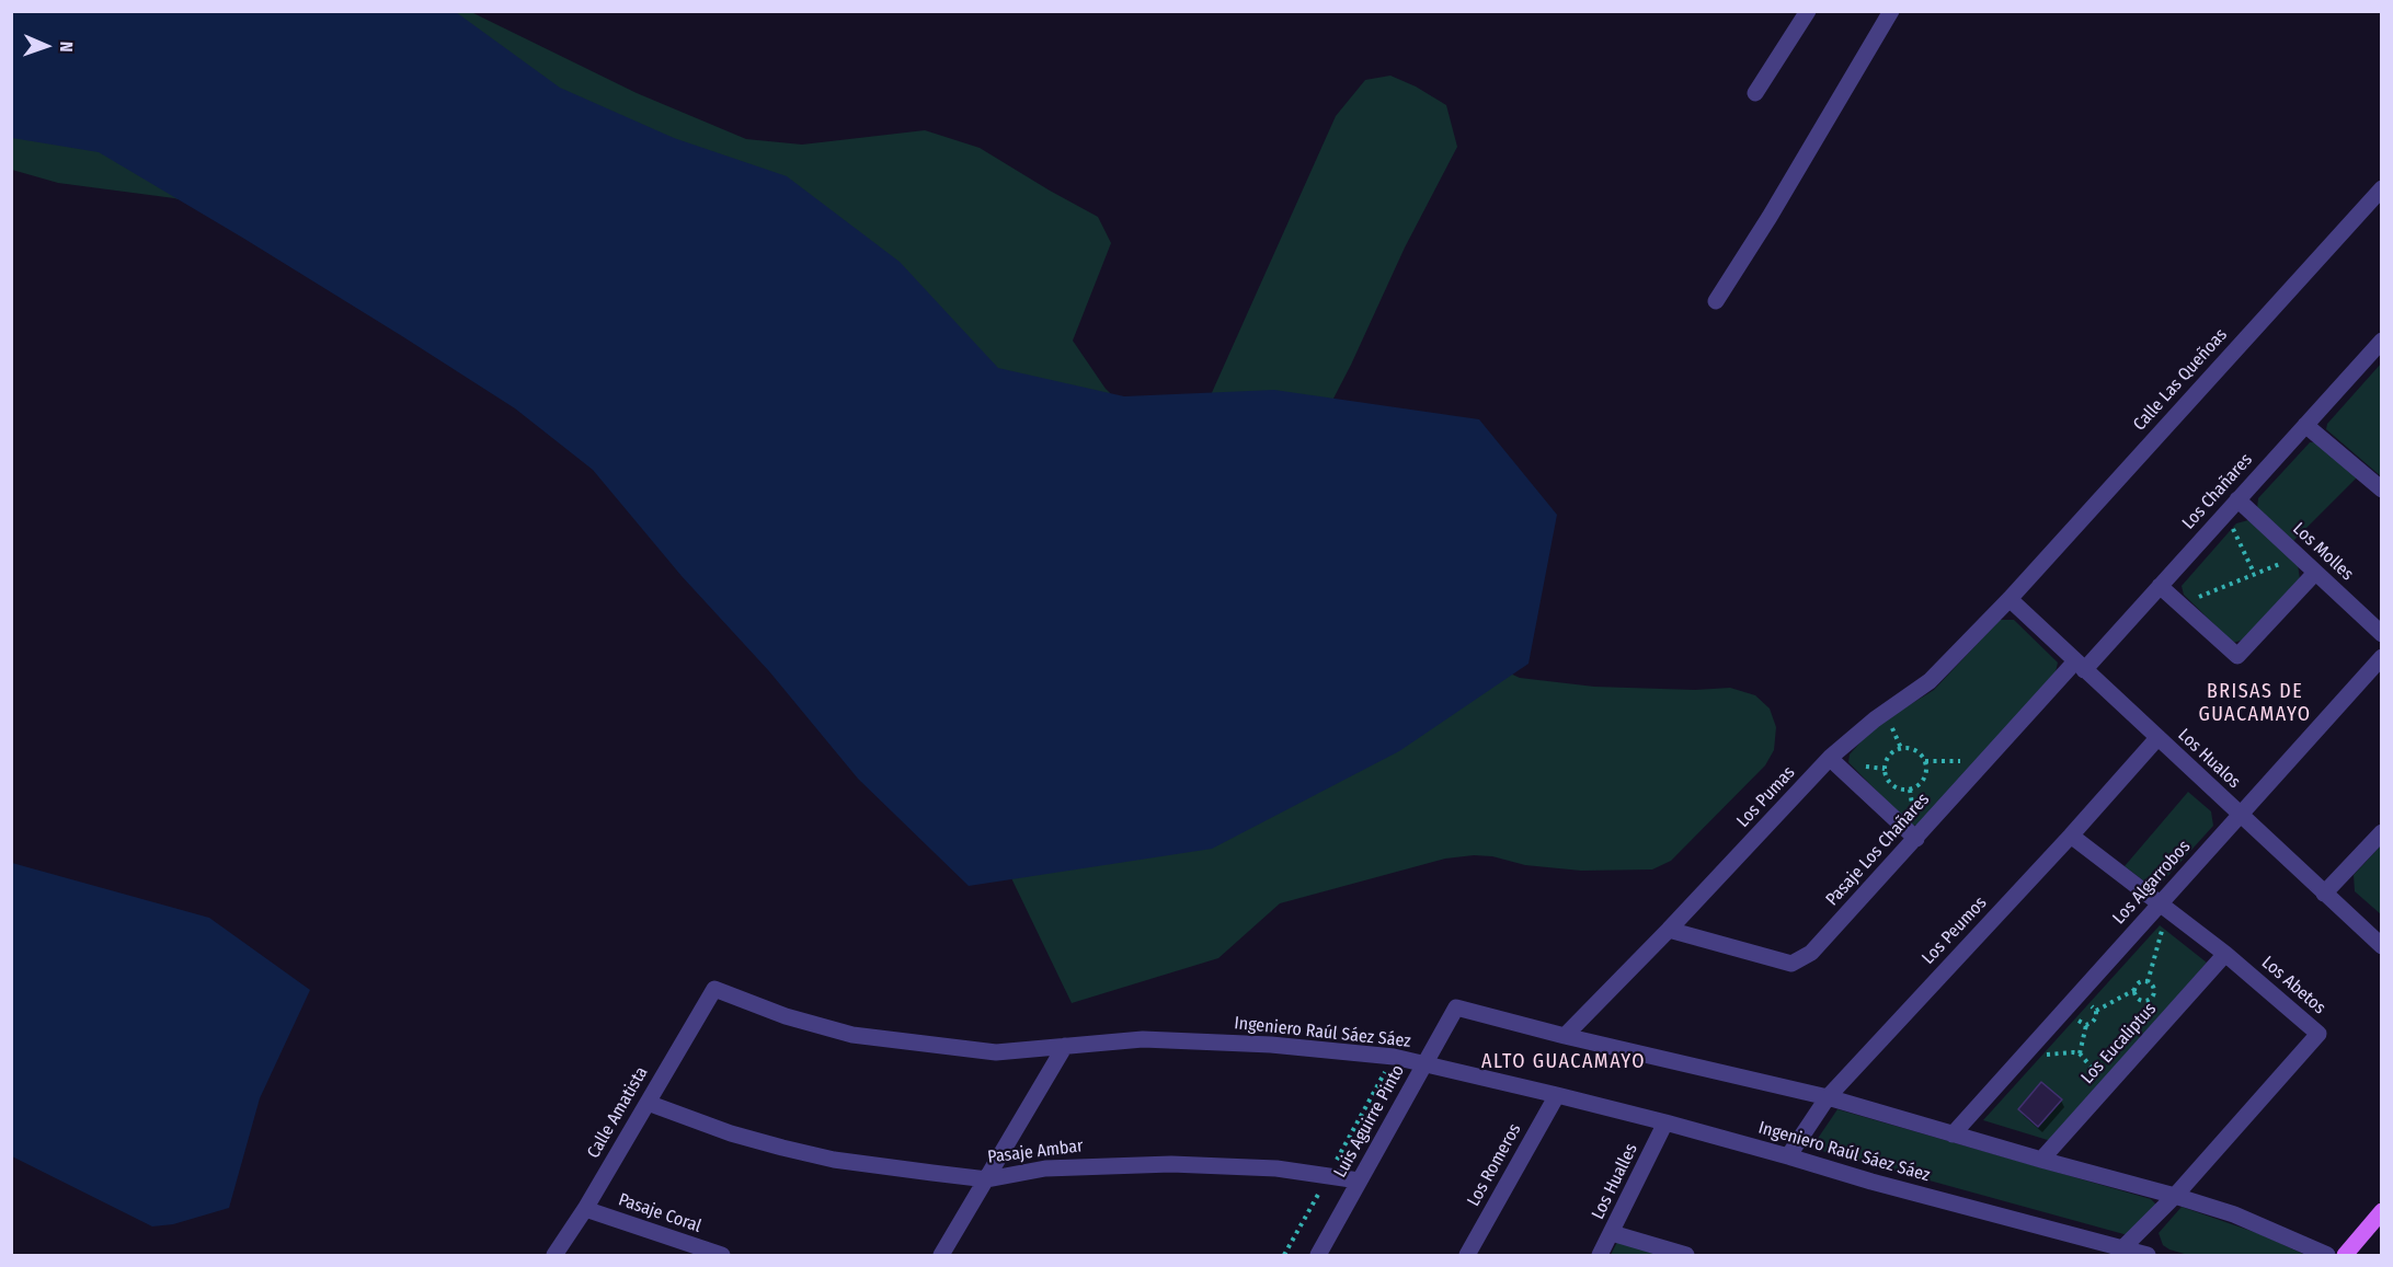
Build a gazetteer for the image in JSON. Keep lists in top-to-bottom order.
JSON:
{
  "streets": {
    "street": [
      "Calle Las Queñoas",
      "Los Chañares",
      "Los Molles",
      "Los Hualos",
      "Los Pumas",
      "Pasaje Los Chañares",
      "Los Algarrobos",
      "Los Peumos",
      "Los Abetos",
      "Ingeniero Raúl Sáez Sáez",
      "Los Eucaliptus",
      "Calle Amatista",
      "Luis Aguirre Pinto",
      "Pasaje Ambar",
      "Los Romeros",
      "Los Hualles",
      "Pasaje Coral"
    ]
  },
  "crossings": [
    ["Calle Las Queñoas", "Los Hualos"],
    ["Calle Las Queñoas", "Los Pumas"],
    ["Los Chañares", "Los Molles"],
    ["Los Chañares", "Los Hualos"],
    ["Los Chañares", "Pasaje Los Chañares"],
    ["Los Hualos", "Los Pumas"],
    ["Los Hualos", "Pasaje Los Chañares"],
    ["Los Hualos", "Los Algarrobos"],
    ["Los Hualos", "Los Peumos"],
    ["Los Pumas", "Pasaje Los Chañares"],
    ["Los Pumas", "Luis Aguirre Pinto"],
    ["Los Algarrobos", "Los Abetos"],
    ["Los Peumos", "Los Abetos"],
    ["Los Peumos", "Ingeniero Raúl Sáez Sáez"],
    ["Los Abetos", "Los Eucaliptus"],
    ["Ingeniero Raúl Sáez Sáez", "Calle Amatista"],
    ["Ingeniero Raúl Sáez Sáez", "Luis Aguirre Pinto"],
    ["Ingeniero Raúl Sáez Sáez", "Los Romeros"],
    ["Ingeniero Raúl Sáez Sáez", "Los Hualles"],
    ["Calle Amatista", "Pasaje Ambar"],
    ["Calle Amatista", "Pasaje Coral"],
    ["Luis Aguirre Pinto", "Pasaje Ambar"]
  ],
  "districts": ["BRISAS DE GUACAMAYO", "ALTO GUACAMAYO"],
  "north": "right"
}
